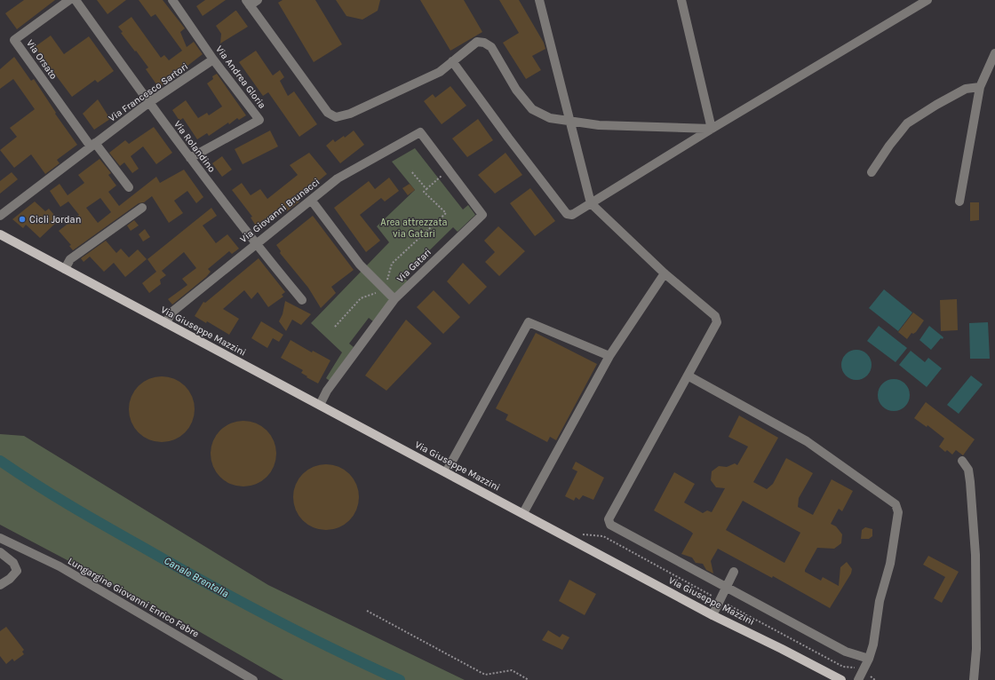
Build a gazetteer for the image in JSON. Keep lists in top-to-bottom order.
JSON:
{
  "streets": {
    "main road": ["Via Giuseppe Mazzini"],
    "street": [
      "Via Orsato",
      "Via Andrea Gloria",
      "Via Francesco Sartori",
      "Via Rolandino",
      "Via Giovanni Brunacci",
      "Via Gatari",
      "Lungargine Giovanni Enrico Fabre"
    ]
  },
  "crossings": [
    ["Via Orsato", "Via Francesco Sartori"],
    ["Via Andrea Gloria", "Via Francesco Sartori"],
    ["Via Andrea Gloria", "Via Rolandino"],
    ["Via Francesco Sartori", "Via Rolandino"],
    ["Via Rolandino", "Via Giovanni Brunacci"],
    ["Via Giovanni Brunacci", "Via Gatari"],
    ["Via Giovanni Brunacci", "Via Giuseppe Mazzini"],
    ["Via Gatari", "Via Giuseppe Mazzini"]
  ],
  "water": ["Canale Brentella"],
  "parks": ["Area attrezzata via Gatari"],
  "places": ["Cicli Jordan"]
}
